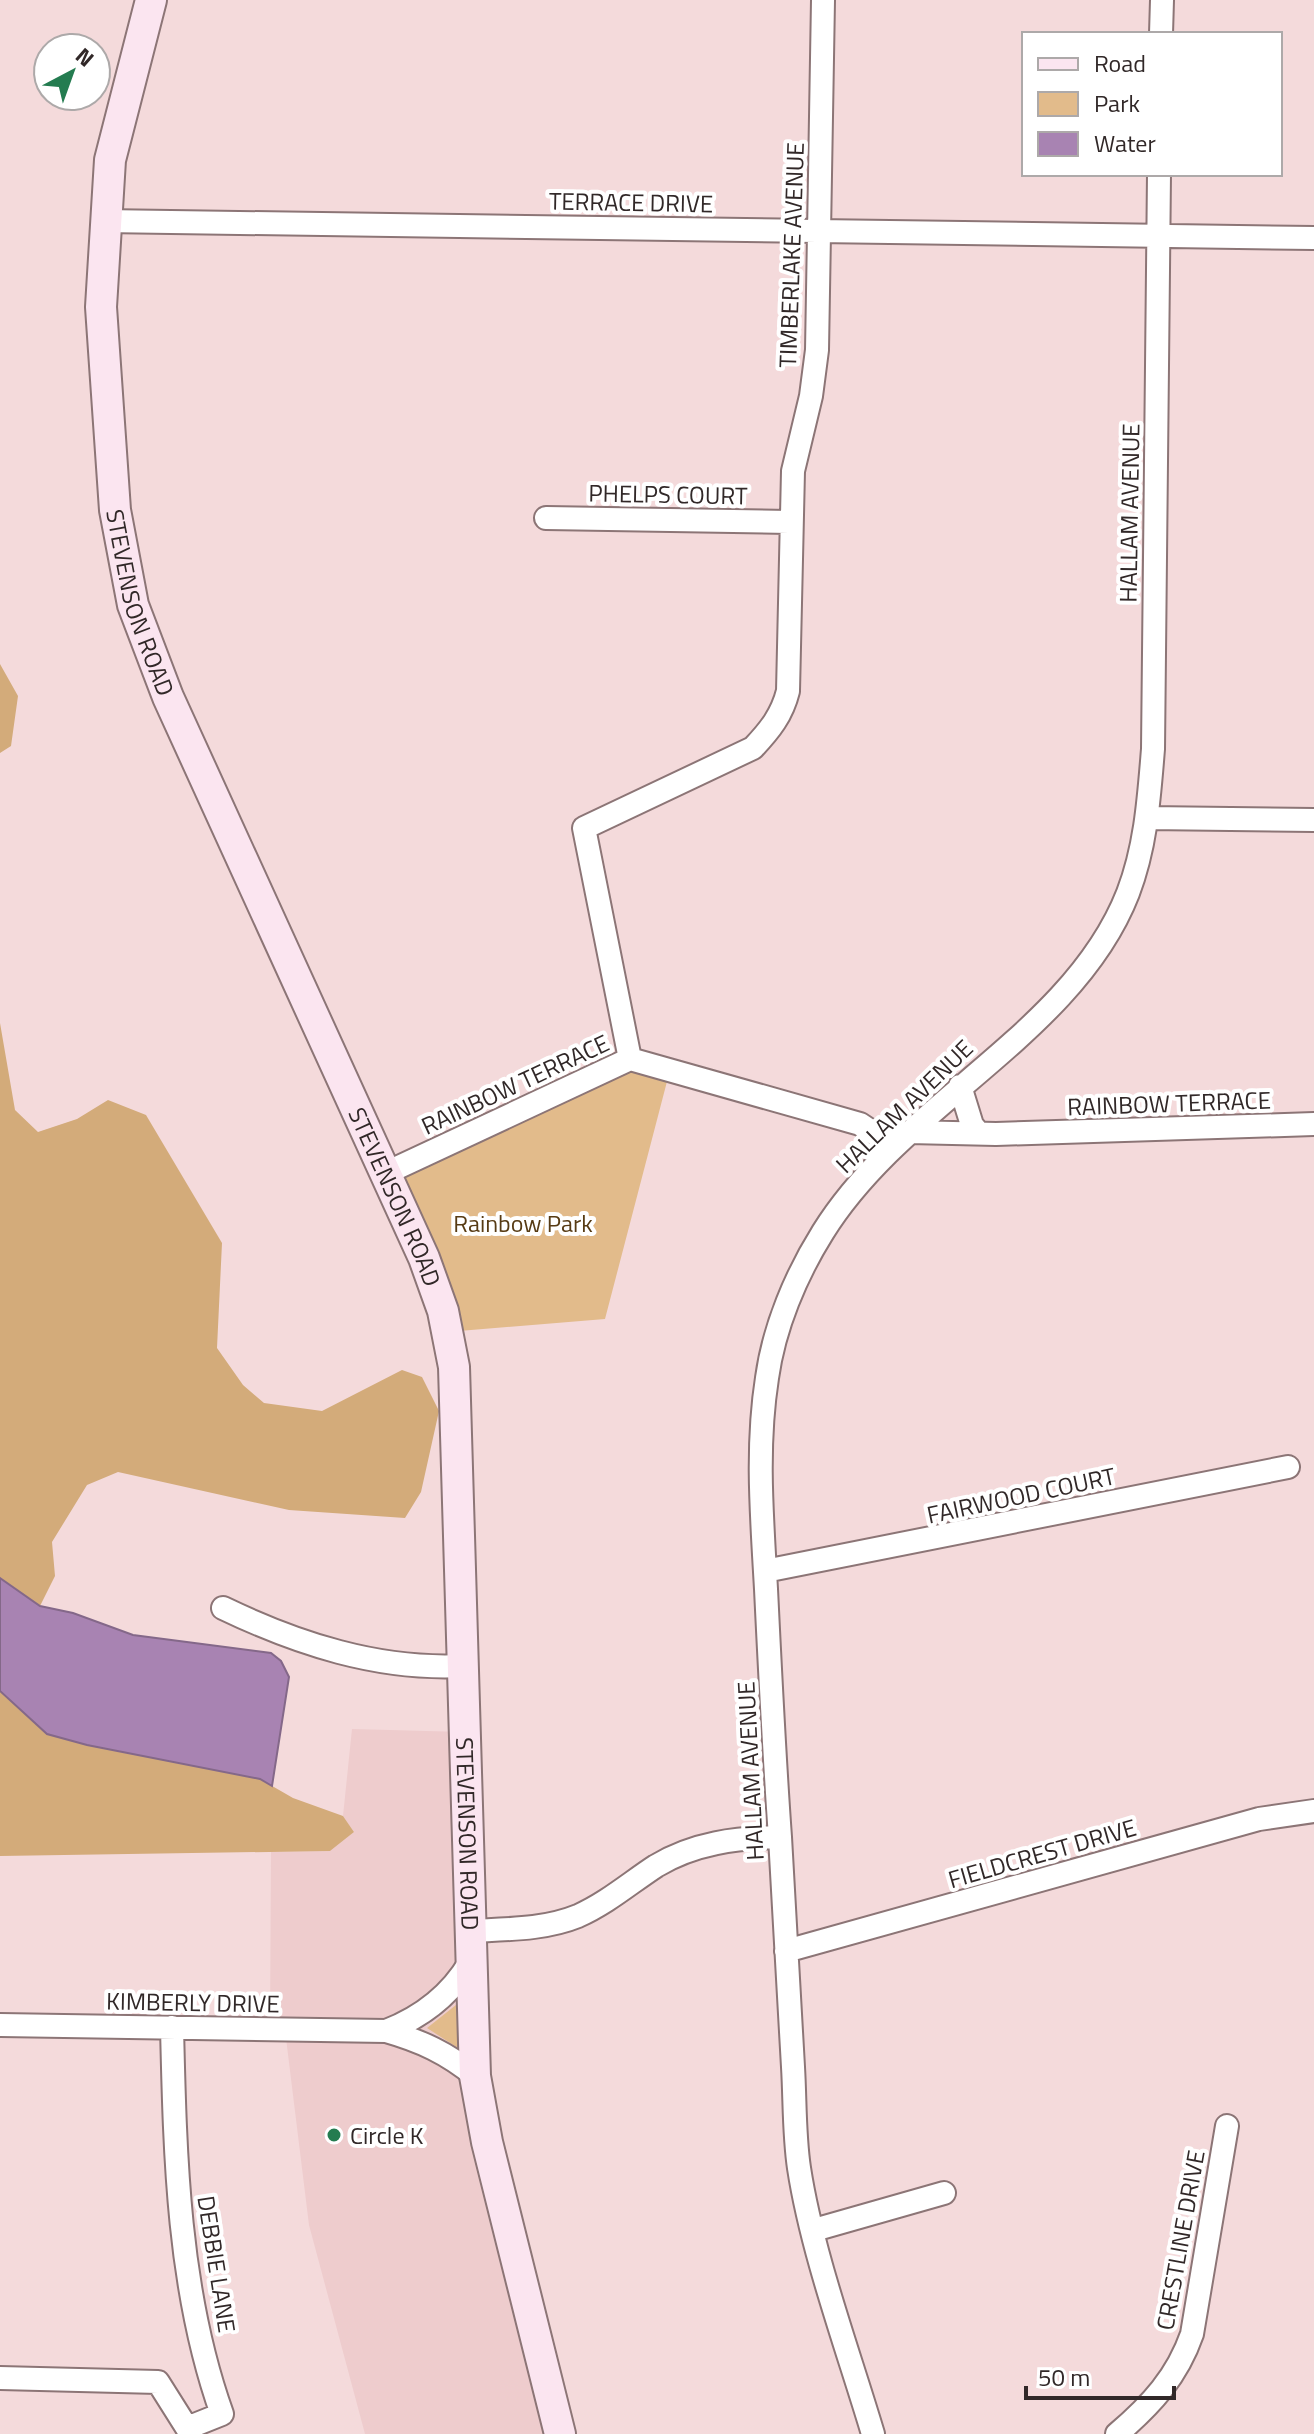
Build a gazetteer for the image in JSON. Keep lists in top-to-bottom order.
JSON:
{
  "streets": {
    "main road": ["STEVENSON ROAD"],
    "street": [
      "TERRACE DRIVE",
      "TIMBERLAKE AVENUE",
      "PHELPS COURT",
      "HALLAM AVENUE",
      "RAINBOW TERRACE",
      "FAIRWOOD COURT",
      "FIELDCREST DRIVE",
      "KIMBERLY DRIVE",
      "CRESTLINE DRIVE",
      "DEBBIE LANE"
    ]
  },
  "crossings": [
    ["TERRACE DRIVE", "TIMBERLAKE AVENUE"],
    ["TERRACE DRIVE", "HALLAM AVENUE"],
    ["TERRACE DRIVE", "STEVENSON ROAD"],
    ["TIMBERLAKE AVENUE", "PHELPS COURT"],
    ["TIMBERLAKE AVENUE", "RAINBOW TERRACE"],
    ["HALLAM AVENUE", "RAINBOW TERRACE"],
    ["HALLAM AVENUE", "FAIRWOOD COURT"],
    ["HALLAM AVENUE", "FIELDCREST DRIVE"],
    ["STEVENSON ROAD", "RAINBOW TERRACE"],
    ["STEVENSON ROAD", "KIMBERLY DRIVE"],
    ["KIMBERLY DRIVE", "DEBBIE LANE"]
  ],
  "parks": ["Rainbow Park"],
  "places": ["Circle K"],
  "legend": ["Road", "Park", "Water"],
  "scale_bar": "50 m",
  "north": "top right"
}
